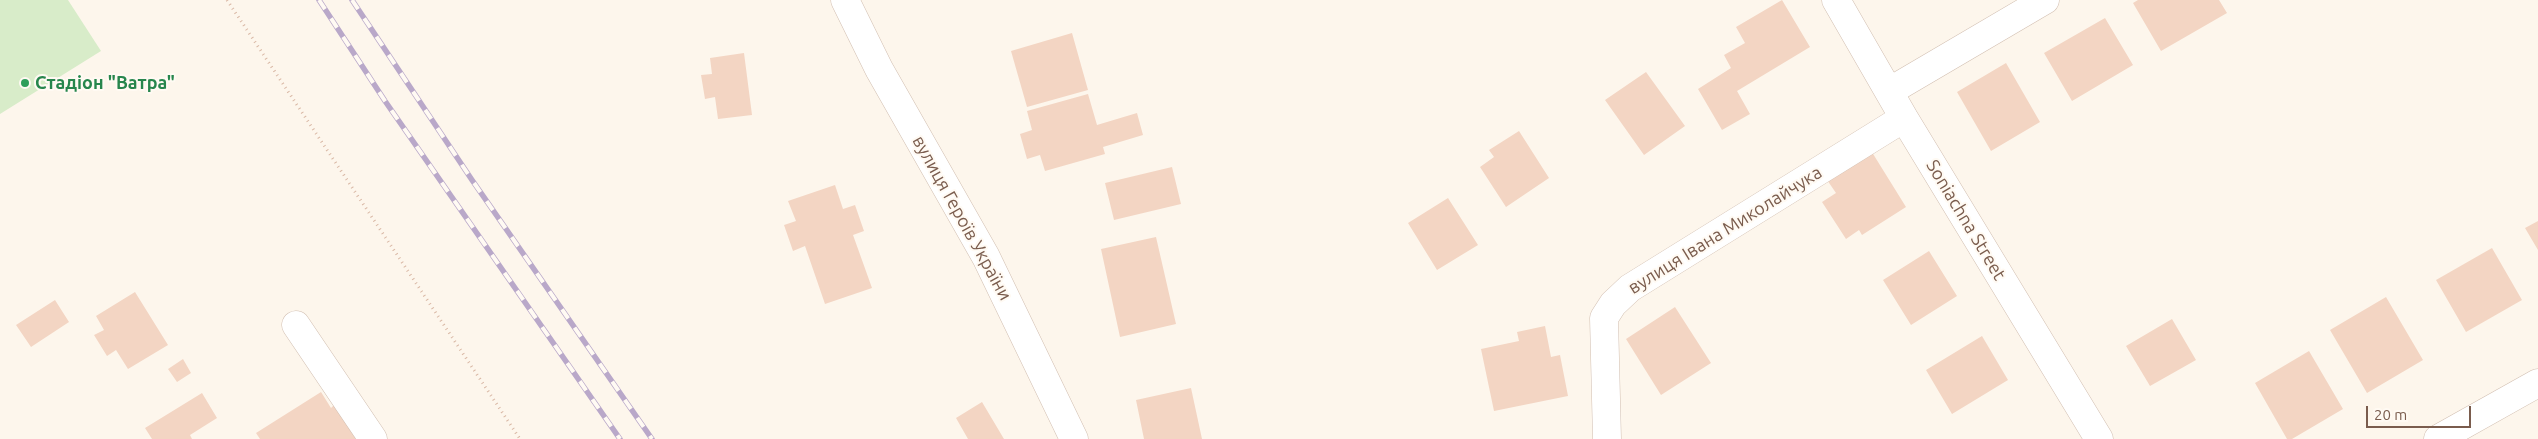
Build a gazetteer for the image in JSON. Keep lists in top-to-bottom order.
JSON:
{
  "streets": {
    "street": ["вулиця Героїв України", "Soniachna Street", "вулиця Івана Миколайчука"]
  },
  "crossings": [
    ["Soniachna Street", "вулиця Івана Миколайчука"]
  ],
  "places": ["Стадіон \"Ватра\""],
  "scale_bar": "20 m"
}
